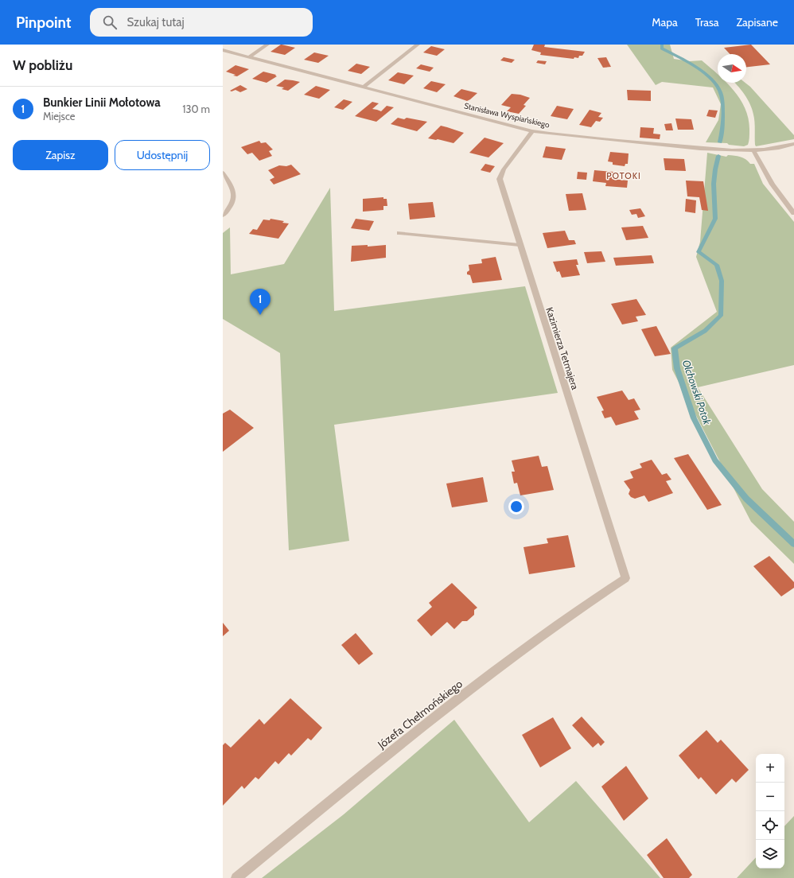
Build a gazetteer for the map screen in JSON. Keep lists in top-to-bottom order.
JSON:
{
  "streets": {
    "street": ["Stanisława Wyspiańskiego", "Kazimierza Tetmajera", "Józefa Chełmońskiego"]
  },
  "crossings": [
    ["Stanisława Wyspiańskiego", "Kazimierza Tetmajera"],
    ["Kazimierza Tetmajera", "Józefa Chełmońskiego"]
  ],
  "districts": ["POTOKI"],
  "water": ["Olchowski Potok"],
  "north": "right",
  "page": {
    "header": "Pinpoint",
    "search": "Szukaj tutaj",
    "nav": ["Mapa", "Trasa", "Zapisane"],
    "heading": "W pobliżu",
    "list": [
      {
        "mark": "1",
        "name": "Bunkier Linii Mołotowa",
        "note": "Miejsce",
        "value": "130 m"
      }
    ],
    "buttons": ["Zapisz", "Udostępnij"],
    "pins": "1",
    "map_buttons": ["+", "−"]
  }
}
